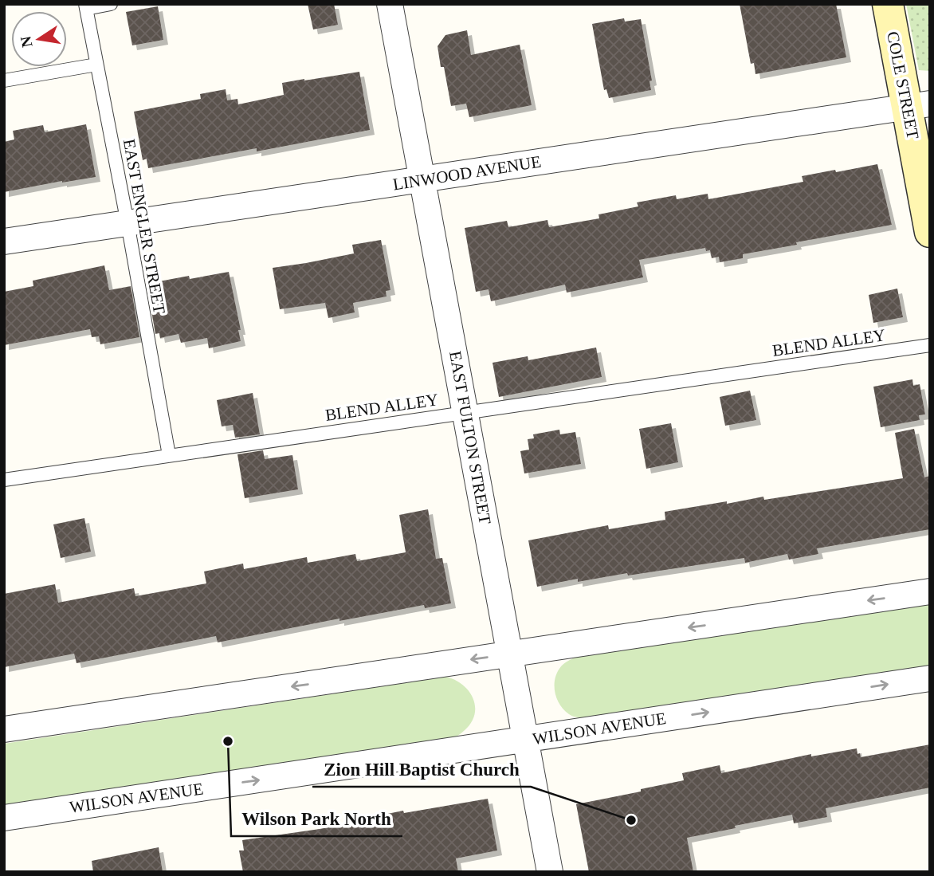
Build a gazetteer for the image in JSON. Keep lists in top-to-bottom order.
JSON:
{
  "streets": {
    "street": [
      "COLE STREET",
      "LINWOOD AVENUE",
      "EAST FULTON STREET",
      "WILSON AVENUE"
    ],
    "lane": ["EAST ENGLER STREET", "BLEND ALLEY"]
  },
  "crossings": [
    ["COLE STREET", "LINWOOD AVENUE"],
    ["LINWOOD AVENUE", "EAST ENGLER STREET"],
    ["LINWOOD AVENUE", "EAST FULTON STREET"],
    ["EAST ENGLER STREET", "BLEND ALLEY"],
    ["BLEND ALLEY", "EAST FULTON STREET"],
    ["EAST FULTON STREET", "WILSON AVENUE"]
  ],
  "places": ["Wilson Park North", "Zion Hill Baptist Church"],
  "north": "left"
}
